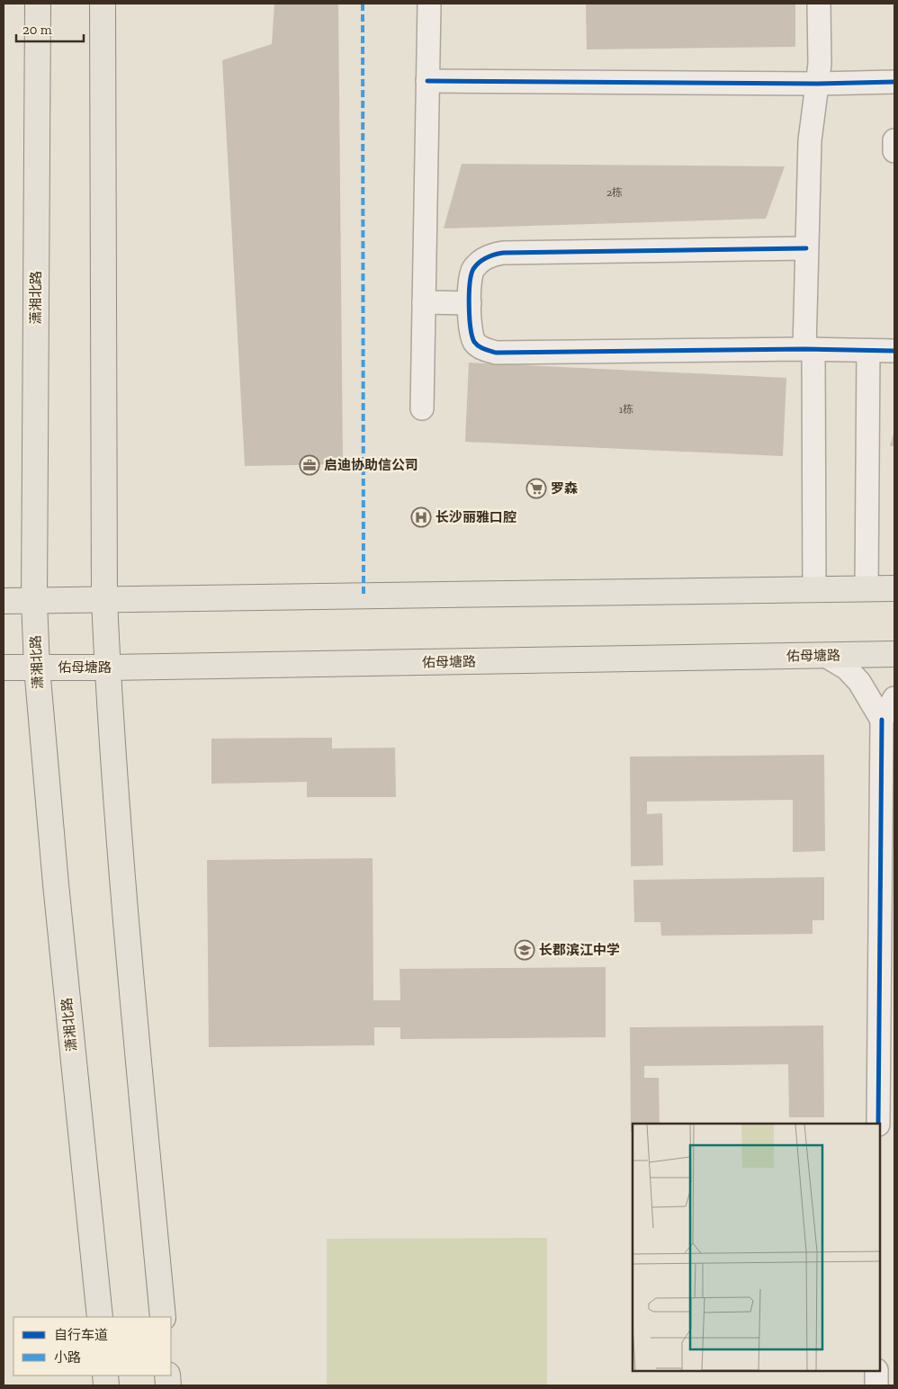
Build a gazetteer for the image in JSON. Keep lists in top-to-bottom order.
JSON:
{
  "streets": {
    "main road": ["潇湘北路", "佑母塘路"]
  },
  "crossings": [
    ["潇湘北路", "佑母塘路"]
  ],
  "places": {
    "office": ["启迪协助信公司"],
    "supermarket": ["罗森"],
    "hospital": ["长沙丽雅口腔"],
    "school or university": ["长郡滨江中学"]
  },
  "house_numbers": ["2栋", "1栋"],
  "legend": ["自行车道", "小路"],
  "scale_bar": "20 m"
}
